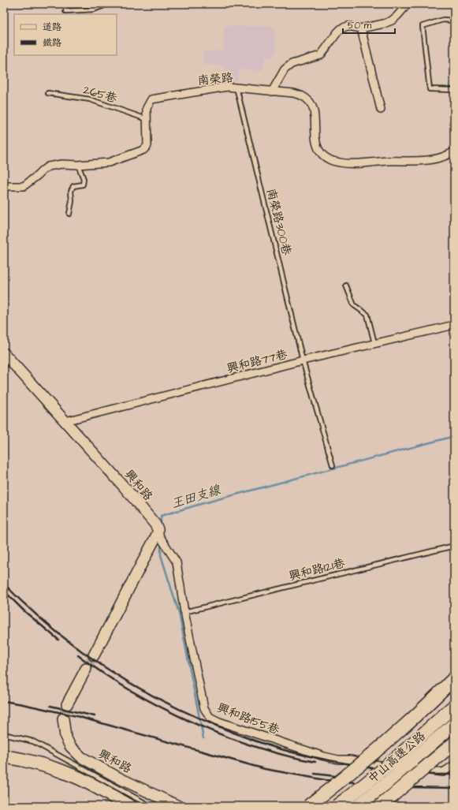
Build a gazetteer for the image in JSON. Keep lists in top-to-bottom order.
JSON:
{
  "streets": {
    "highway": ["中山高速公路"],
    "street": [
      "南榮路",
      "興和路77巷",
      "興和路",
      "興和路155巷"
    ],
    "lane": ["265巷", "南榮路300巷", "興和路121巷"]
  },
  "crossings": [
    ["南榮路", "265巷"],
    ["南榮路", "南榮路300巷"],
    ["南榮路300巷", "興和路77巷"],
    ["興和路77巷", "興和路"],
    ["興和路", "興和路155巷"],
    ["興和路121巷", "興和路155巷"]
  ],
  "water": ["王田支線"],
  "legend": ["道路", "鐵路"],
  "scale_bar": "50 m"
}
